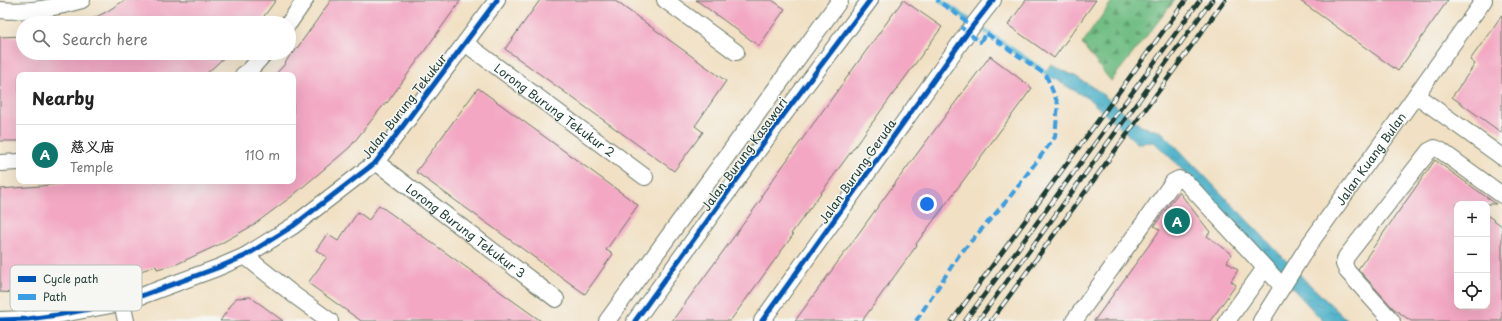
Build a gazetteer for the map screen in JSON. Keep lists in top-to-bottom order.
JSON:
{
  "streets": {
    "street": [
      "Jalan Burung Tekukur",
      "Lorong Burung Tekukur 2",
      "Jalan Burung Kasawari",
      "Jalan Kuang Bulan",
      "Jalan Burung Geruda",
      "Lorong Burung Tekukur 3"
    ]
  },
  "crossings": [
    ["Jalan Burung Tekukur", "Lorong Burung Tekukur 2"],
    ["Jalan Burung Tekukur", "Lorong Burung Tekukur 3"]
  ],
  "legend": ["Cycle path", "Path"],
  "page": {
    "search": "Search here",
    "heading": "Nearby",
    "list": [
      {
        "mark": "A",
        "name": "慈义庙",
        "note": "Temple",
        "value": "110 m"
      }
    ],
    "map_buttons": ["+", "−"],
    "pins": "A"
  }
}
